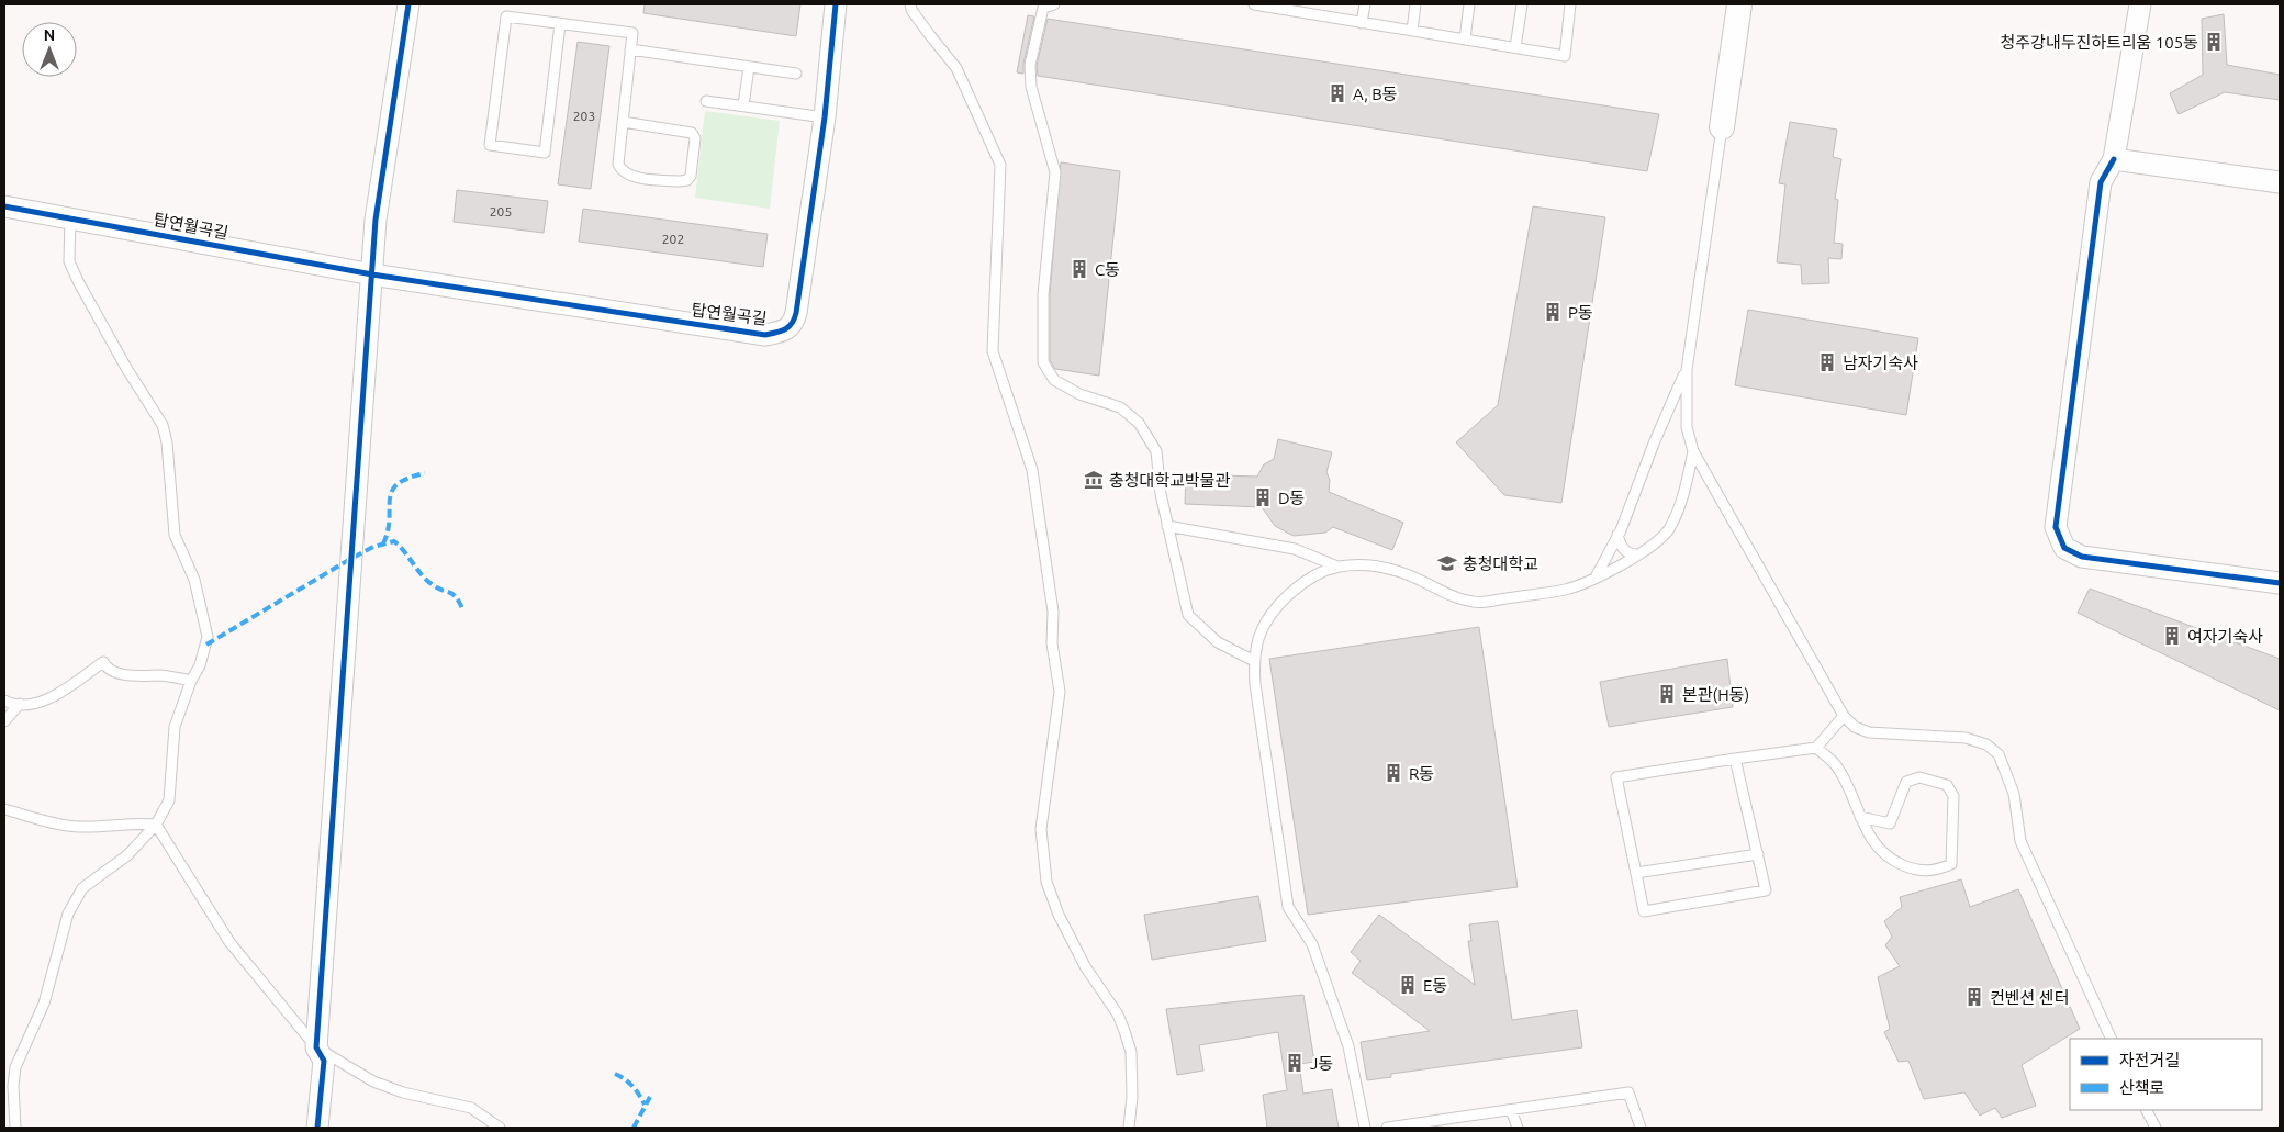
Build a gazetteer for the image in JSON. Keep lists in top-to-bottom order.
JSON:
{
  "streets": {
    "street": ["탑연월곡길"]
  },
  "places": {
    "building": [
      "청주강내두진하트리움 105동",
      "A, B동",
      "C동",
      "P동",
      "남자기숙사",
      "D동",
      "여자기숙사",
      "본관(H동)",
      "R동",
      "E동",
      "컨벤션 센터",
      "J동"
    ],
    "museum": ["충청대학교박물관"],
    "school or university": ["충청대학교"]
  },
  "house_numbers": ["203", "205", "202"],
  "legend": ["자전거길", "산책로"],
  "north": "top"
}
